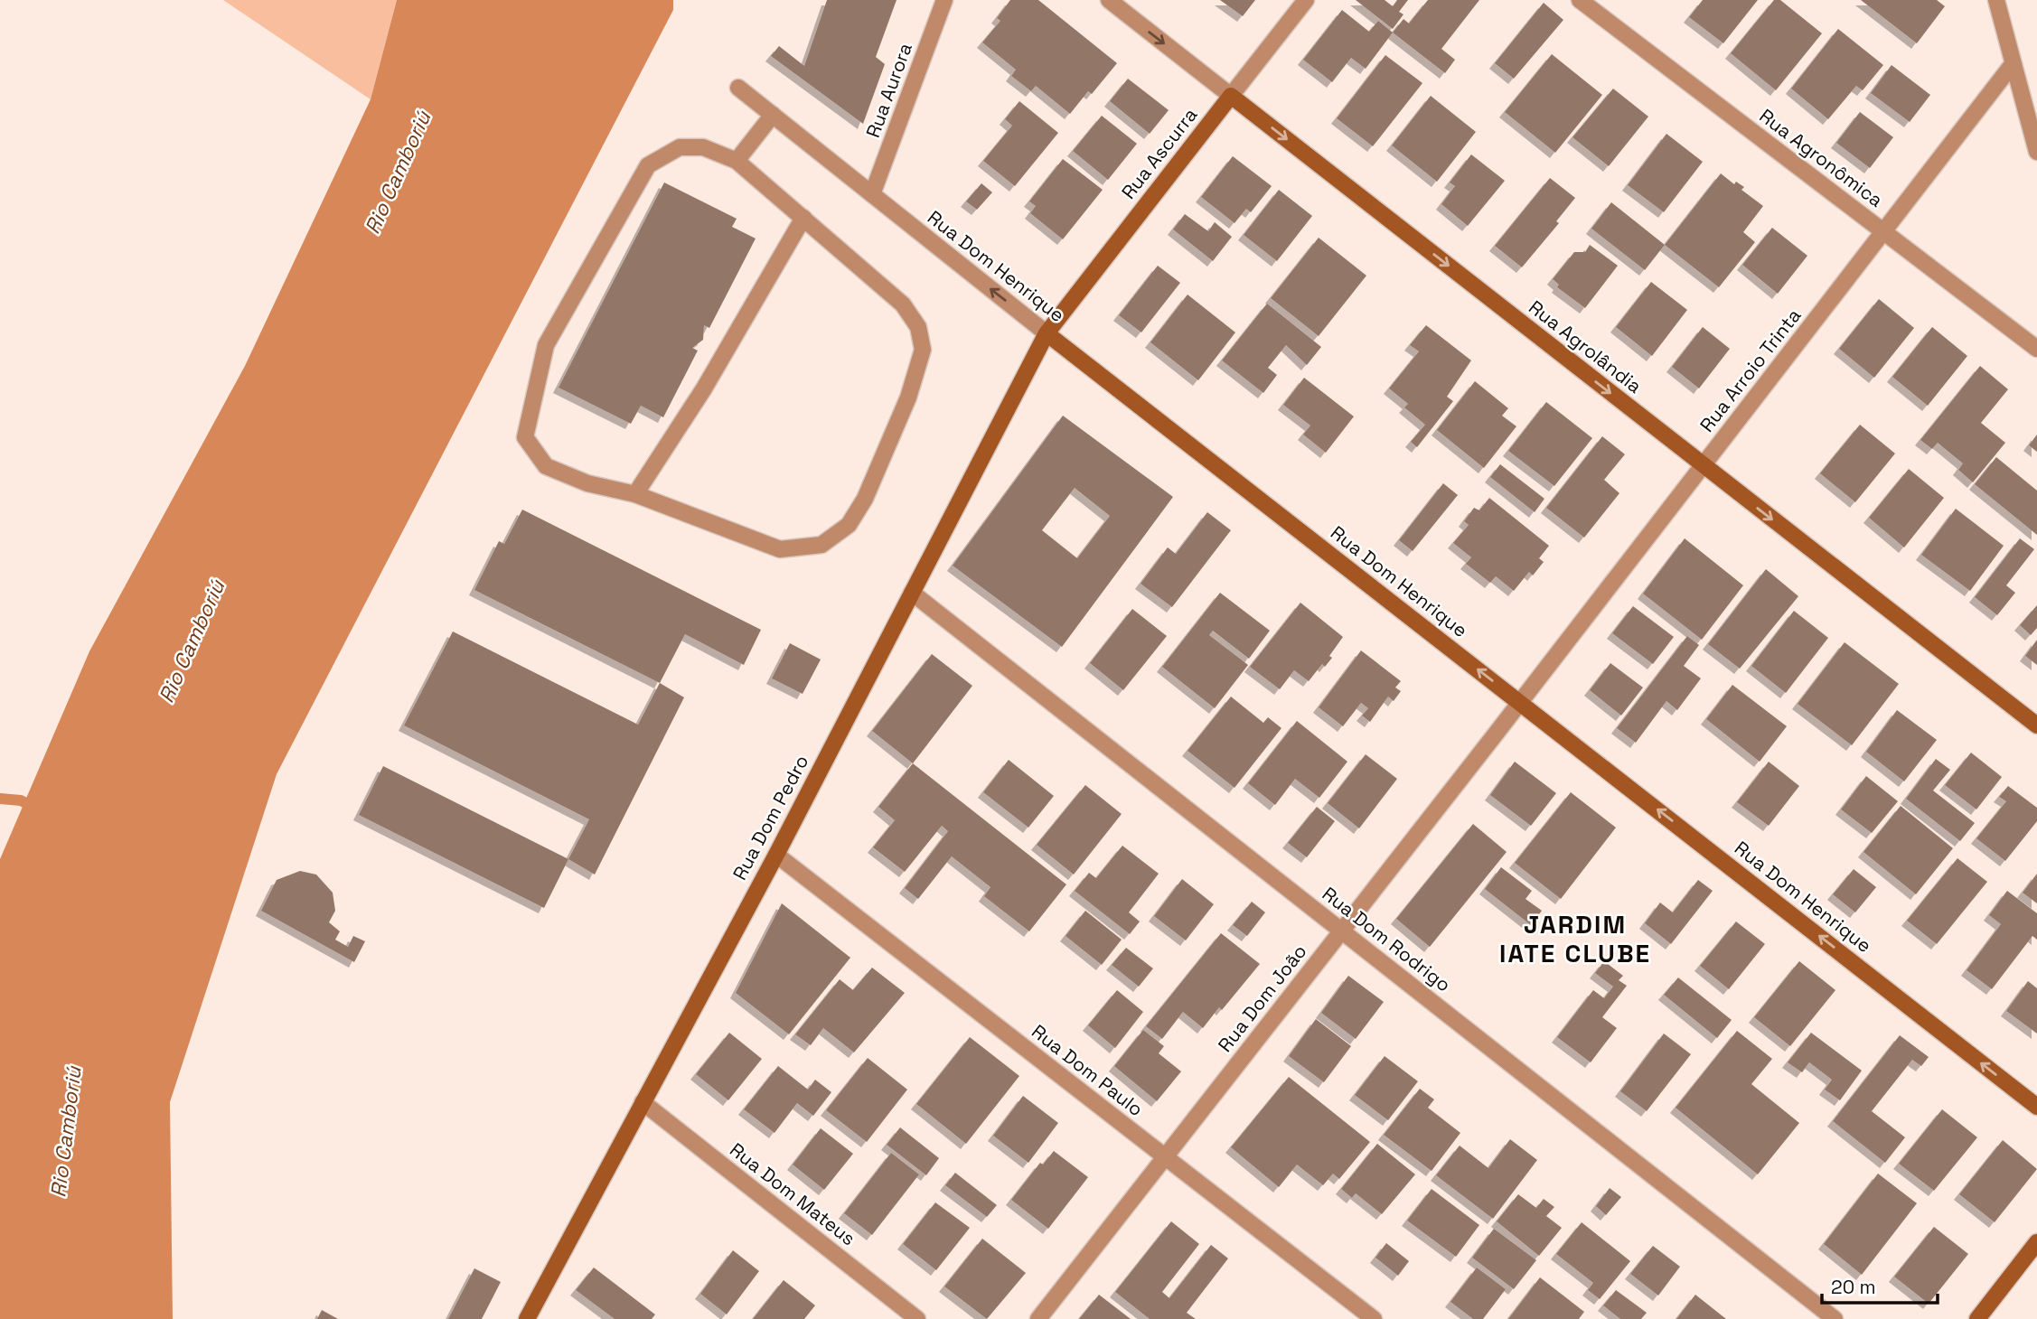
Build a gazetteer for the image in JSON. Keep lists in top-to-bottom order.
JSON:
{
  "streets": {
    "street": [
      "Rua Aurora",
      "Rua Ascurra",
      "Rua Agronômica",
      "Rua Dom Henrique",
      "Rua Agrolândia",
      "Rua Arroio Trinta",
      "Rua Dom Pedro",
      "Rua Dom Rodrigo",
      "Rua Dom João",
      "Rua Dom Paulo",
      "Rua Dom Mateus"
    ]
  },
  "crossings": [
    ["Rua Aurora", "Rua Dom Henrique"],
    ["Rua Ascurra", "Rua Dom Henrique"],
    ["Rua Ascurra", "Rua Agrolândia"],
    ["Rua Ascurra", "Rua Dom Pedro"],
    ["Rua Agronômica", "Rua Arroio Trinta"],
    ["Rua Dom Henrique", "Rua Arroio Trinta"],
    ["Rua Dom Henrique", "Rua Dom Pedro"],
    ["Rua Dom Henrique", "Rua Dom João"],
    ["Rua Agrolândia", "Rua Arroio Trinta"],
    ["Rua Arroio Trinta", "Rua Dom João"],
    ["Rua Dom Pedro", "Rua Dom Rodrigo"],
    ["Rua Dom Pedro", "Rua Dom Paulo"],
    ["Rua Dom Pedro", "Rua Dom Mateus"],
    ["Rua Dom Rodrigo", "Rua Dom João"],
    ["Rua Dom João", "Rua Dom Paulo"]
  ],
  "one_way": ["Rua Dom Henrique", "Rua Agrolândia"],
  "districts": ["JARDIM IATE CLUBE"],
  "water": ["Rio Camboriú"],
  "scale_bar": "20 m"
}
